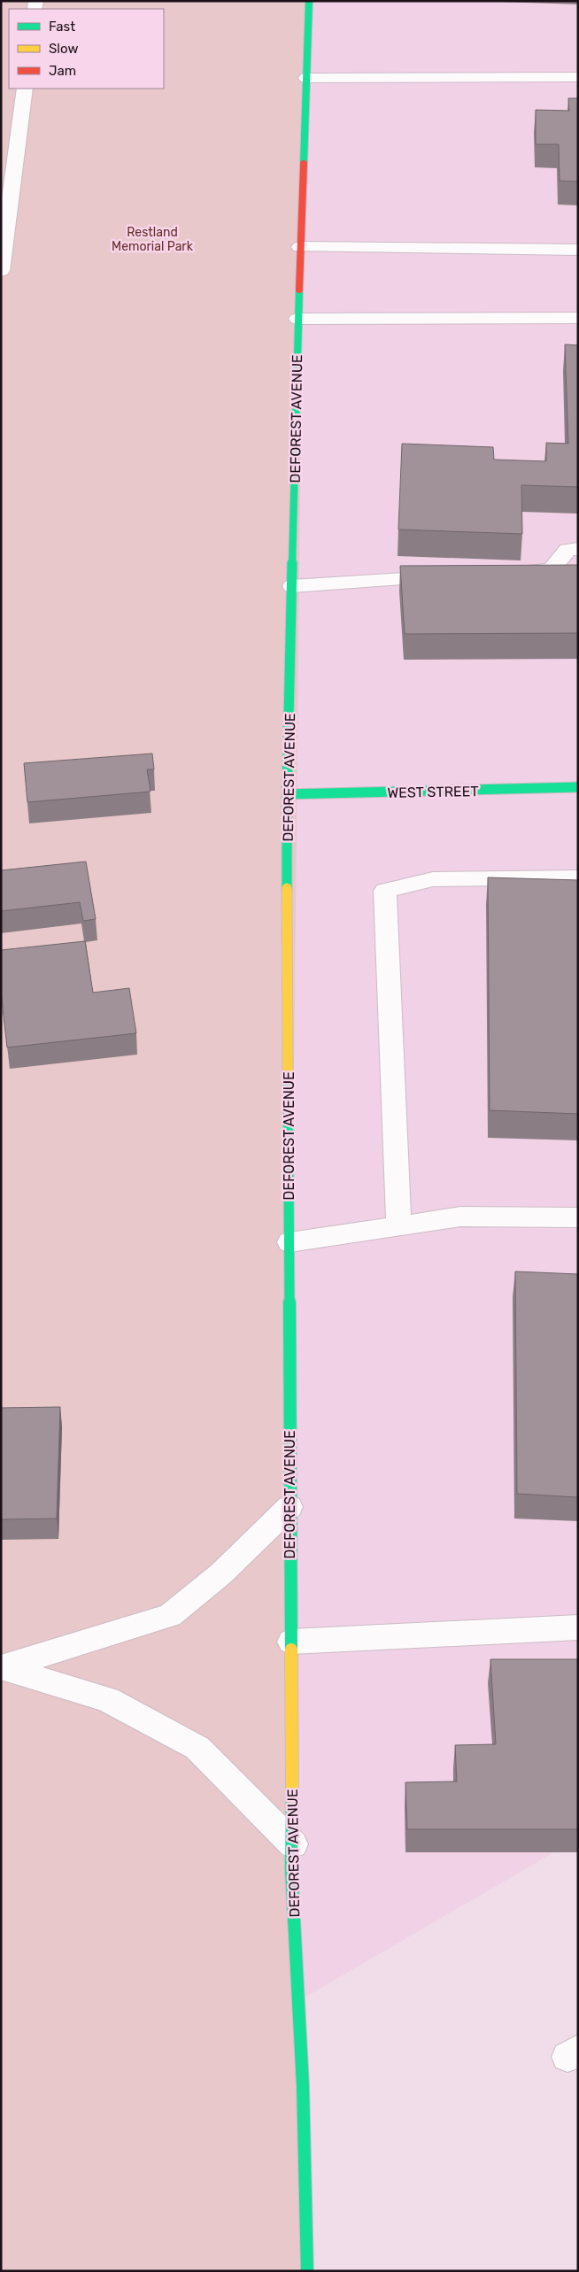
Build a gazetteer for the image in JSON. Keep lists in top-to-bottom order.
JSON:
{
  "streets": {
    "street": ["DEFOREST AVENUE", "WEST STREET"]
  },
  "crossings": [
    ["DEFOREST AVENUE", "WEST STREET"]
  ],
  "parks": ["Restland Memorial Park"],
  "legend": ["Fast", "Slow", "Jam"]
}
